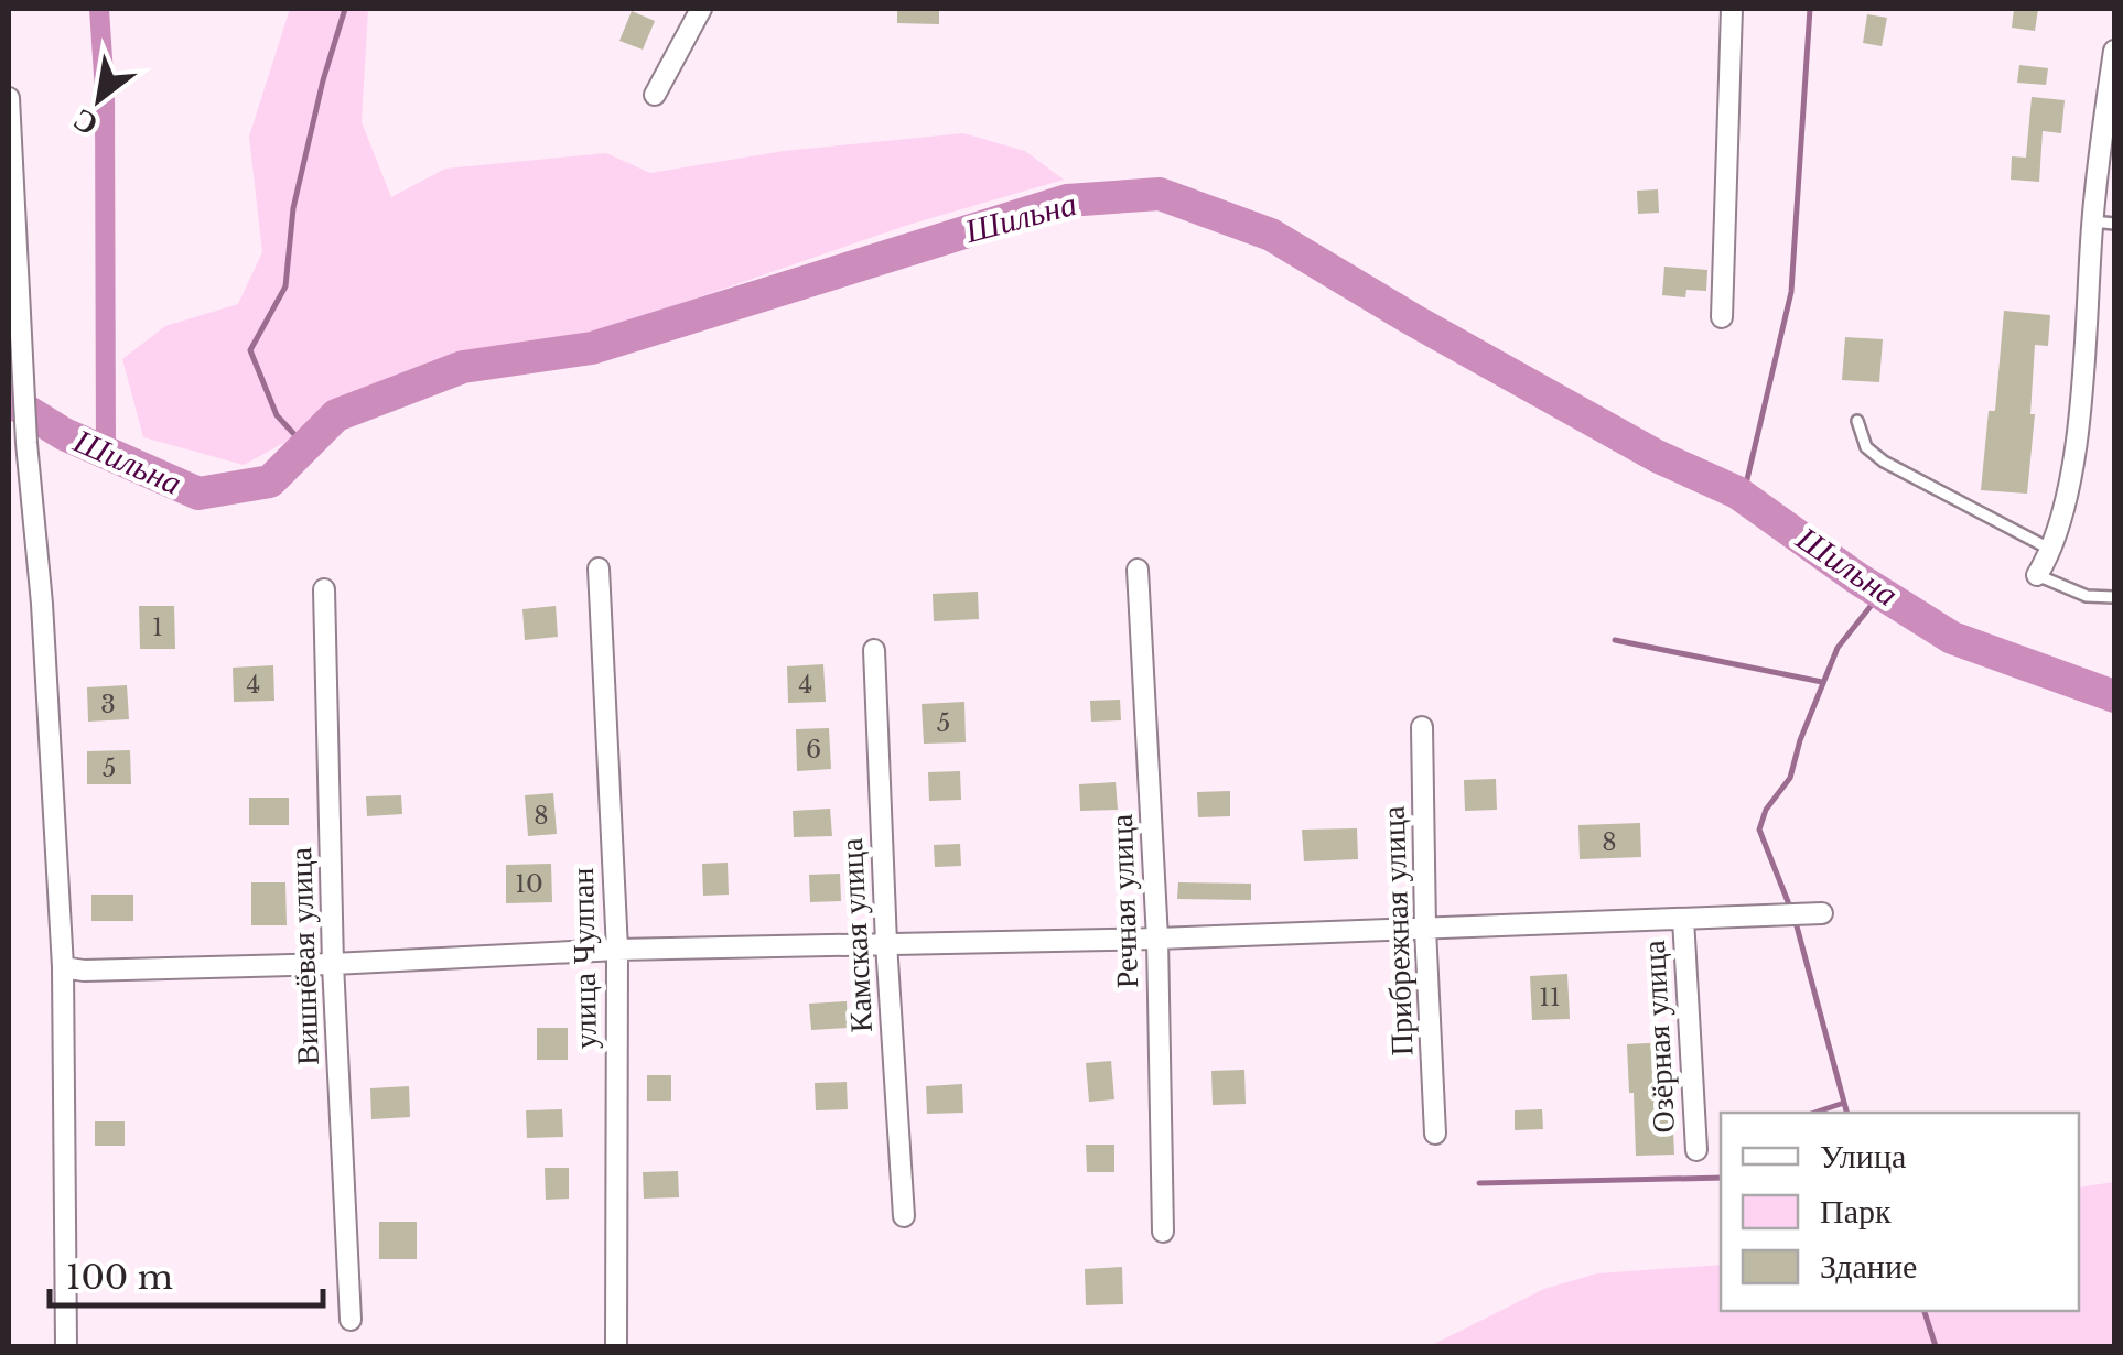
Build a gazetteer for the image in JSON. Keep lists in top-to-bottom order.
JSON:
{
  "streets": {
    "street": [
      "Речная улица",
      "Прибрежная улица",
      "Камская улица",
      "Вишнёвая улица",
      "улица Чулпан",
      "Озёрная улица"
    ]
  },
  "water": ["Шильна"],
  "house_numbers": [
    "1",
    "4",
    "4",
    "3",
    "5",
    "6",
    "5",
    "8",
    "8",
    "10",
    "11"
  ],
  "legend": ["Улица", "Парк", "Здание"],
  "scale_bar": "100 m",
  "north": "bottom left"
}
